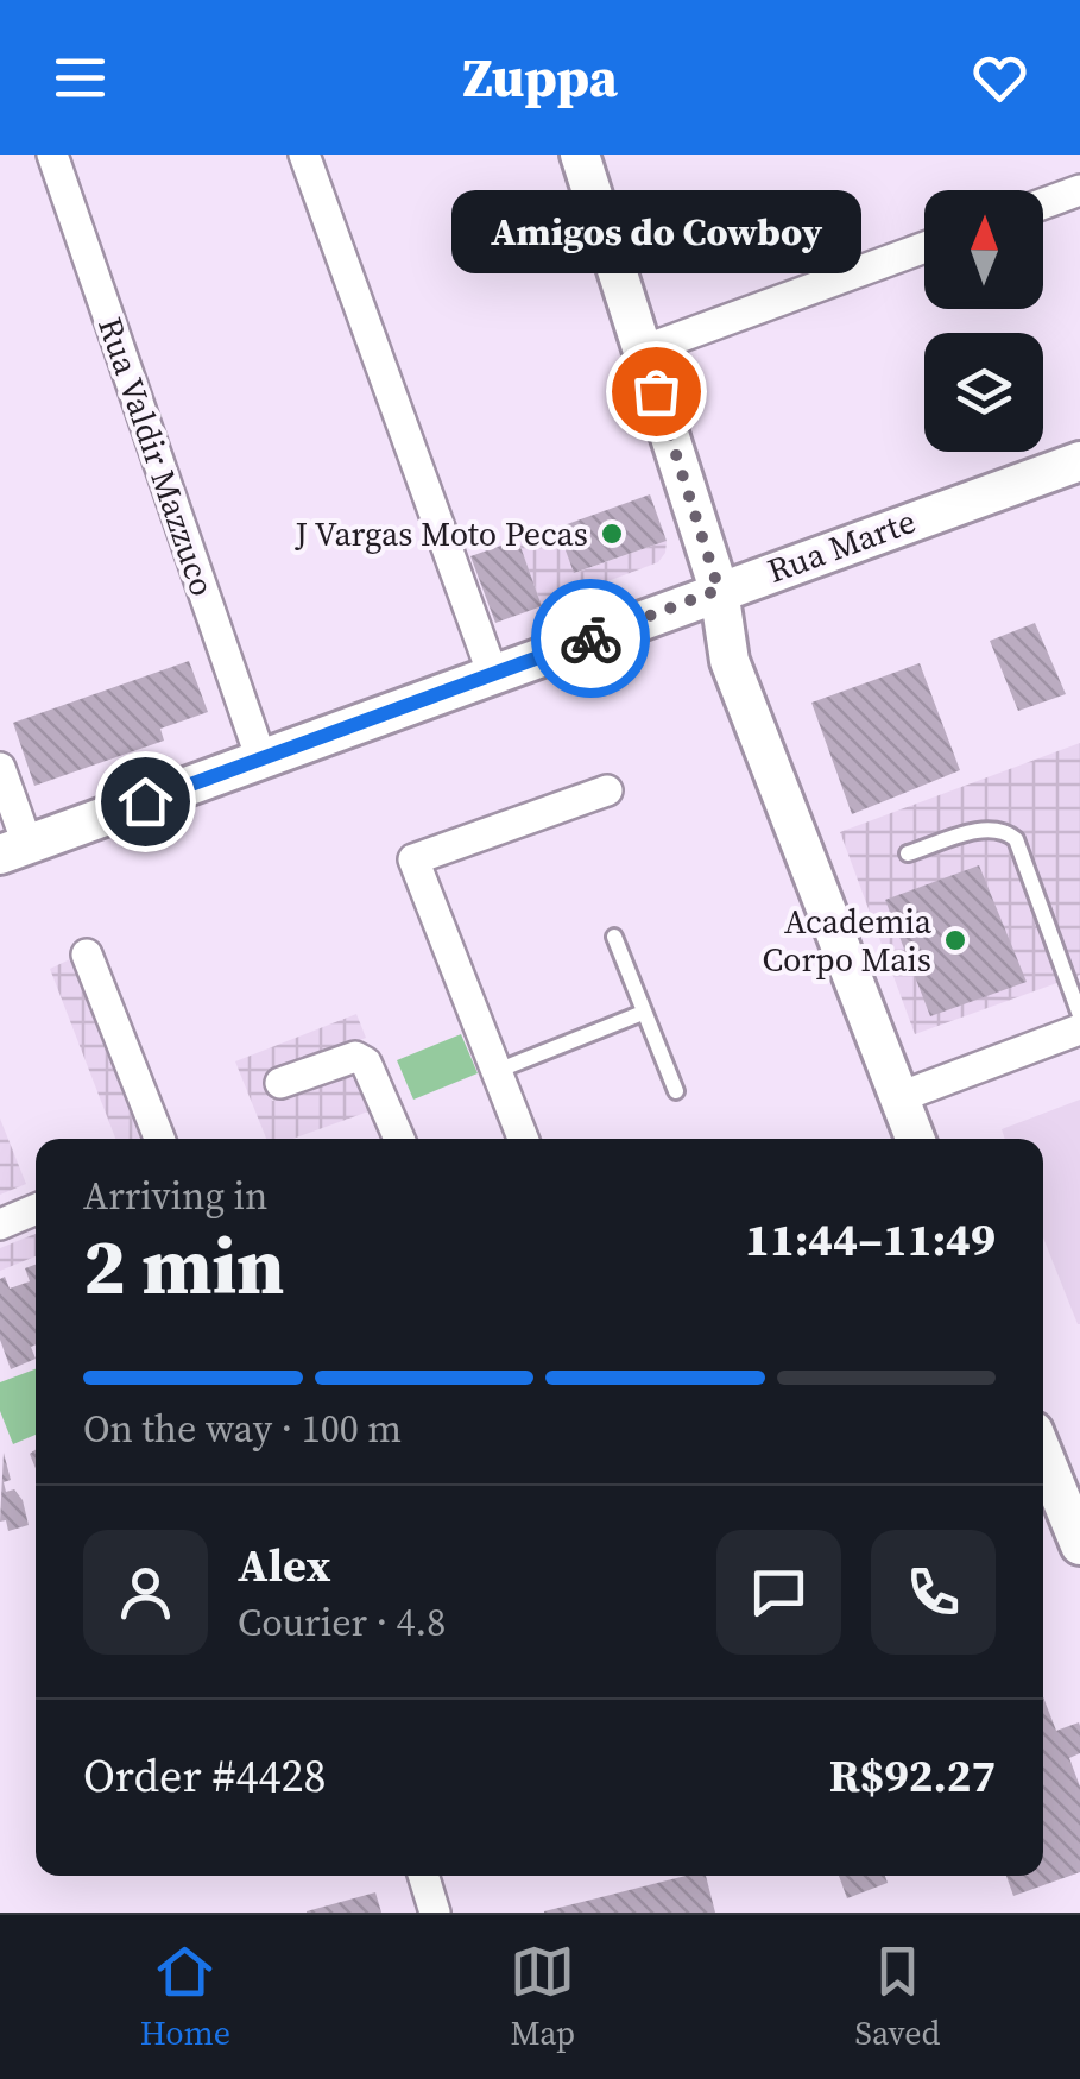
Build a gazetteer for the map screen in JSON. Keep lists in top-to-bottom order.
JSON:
{
  "streets": {
    "street": ["Rua Valdir Mazzuco", "Rua Marte"]
  },
  "crossings": [
    ["Rua Valdir Mazzuco", "Rua Marte"]
  ],
  "places": ["Amigos do Cowboy", "J Vargas Moto Pecas", "Academia Corpo Mais"],
  "north": "top",
  "page": {
    "header": "Zuppa",
    "bubble": "Amigos do Cowboy",
    "heading": ["2 min", "Arriving in", "11:44–11:49"],
    "panel": [
      "Alex",
      "Courier · 4.8",
      "Order #4428",
      "R$92.27"
    ],
    "bar": "On the way · 100 m",
    "tabs": ["Home", "Map", "Saved"]
  }
}
